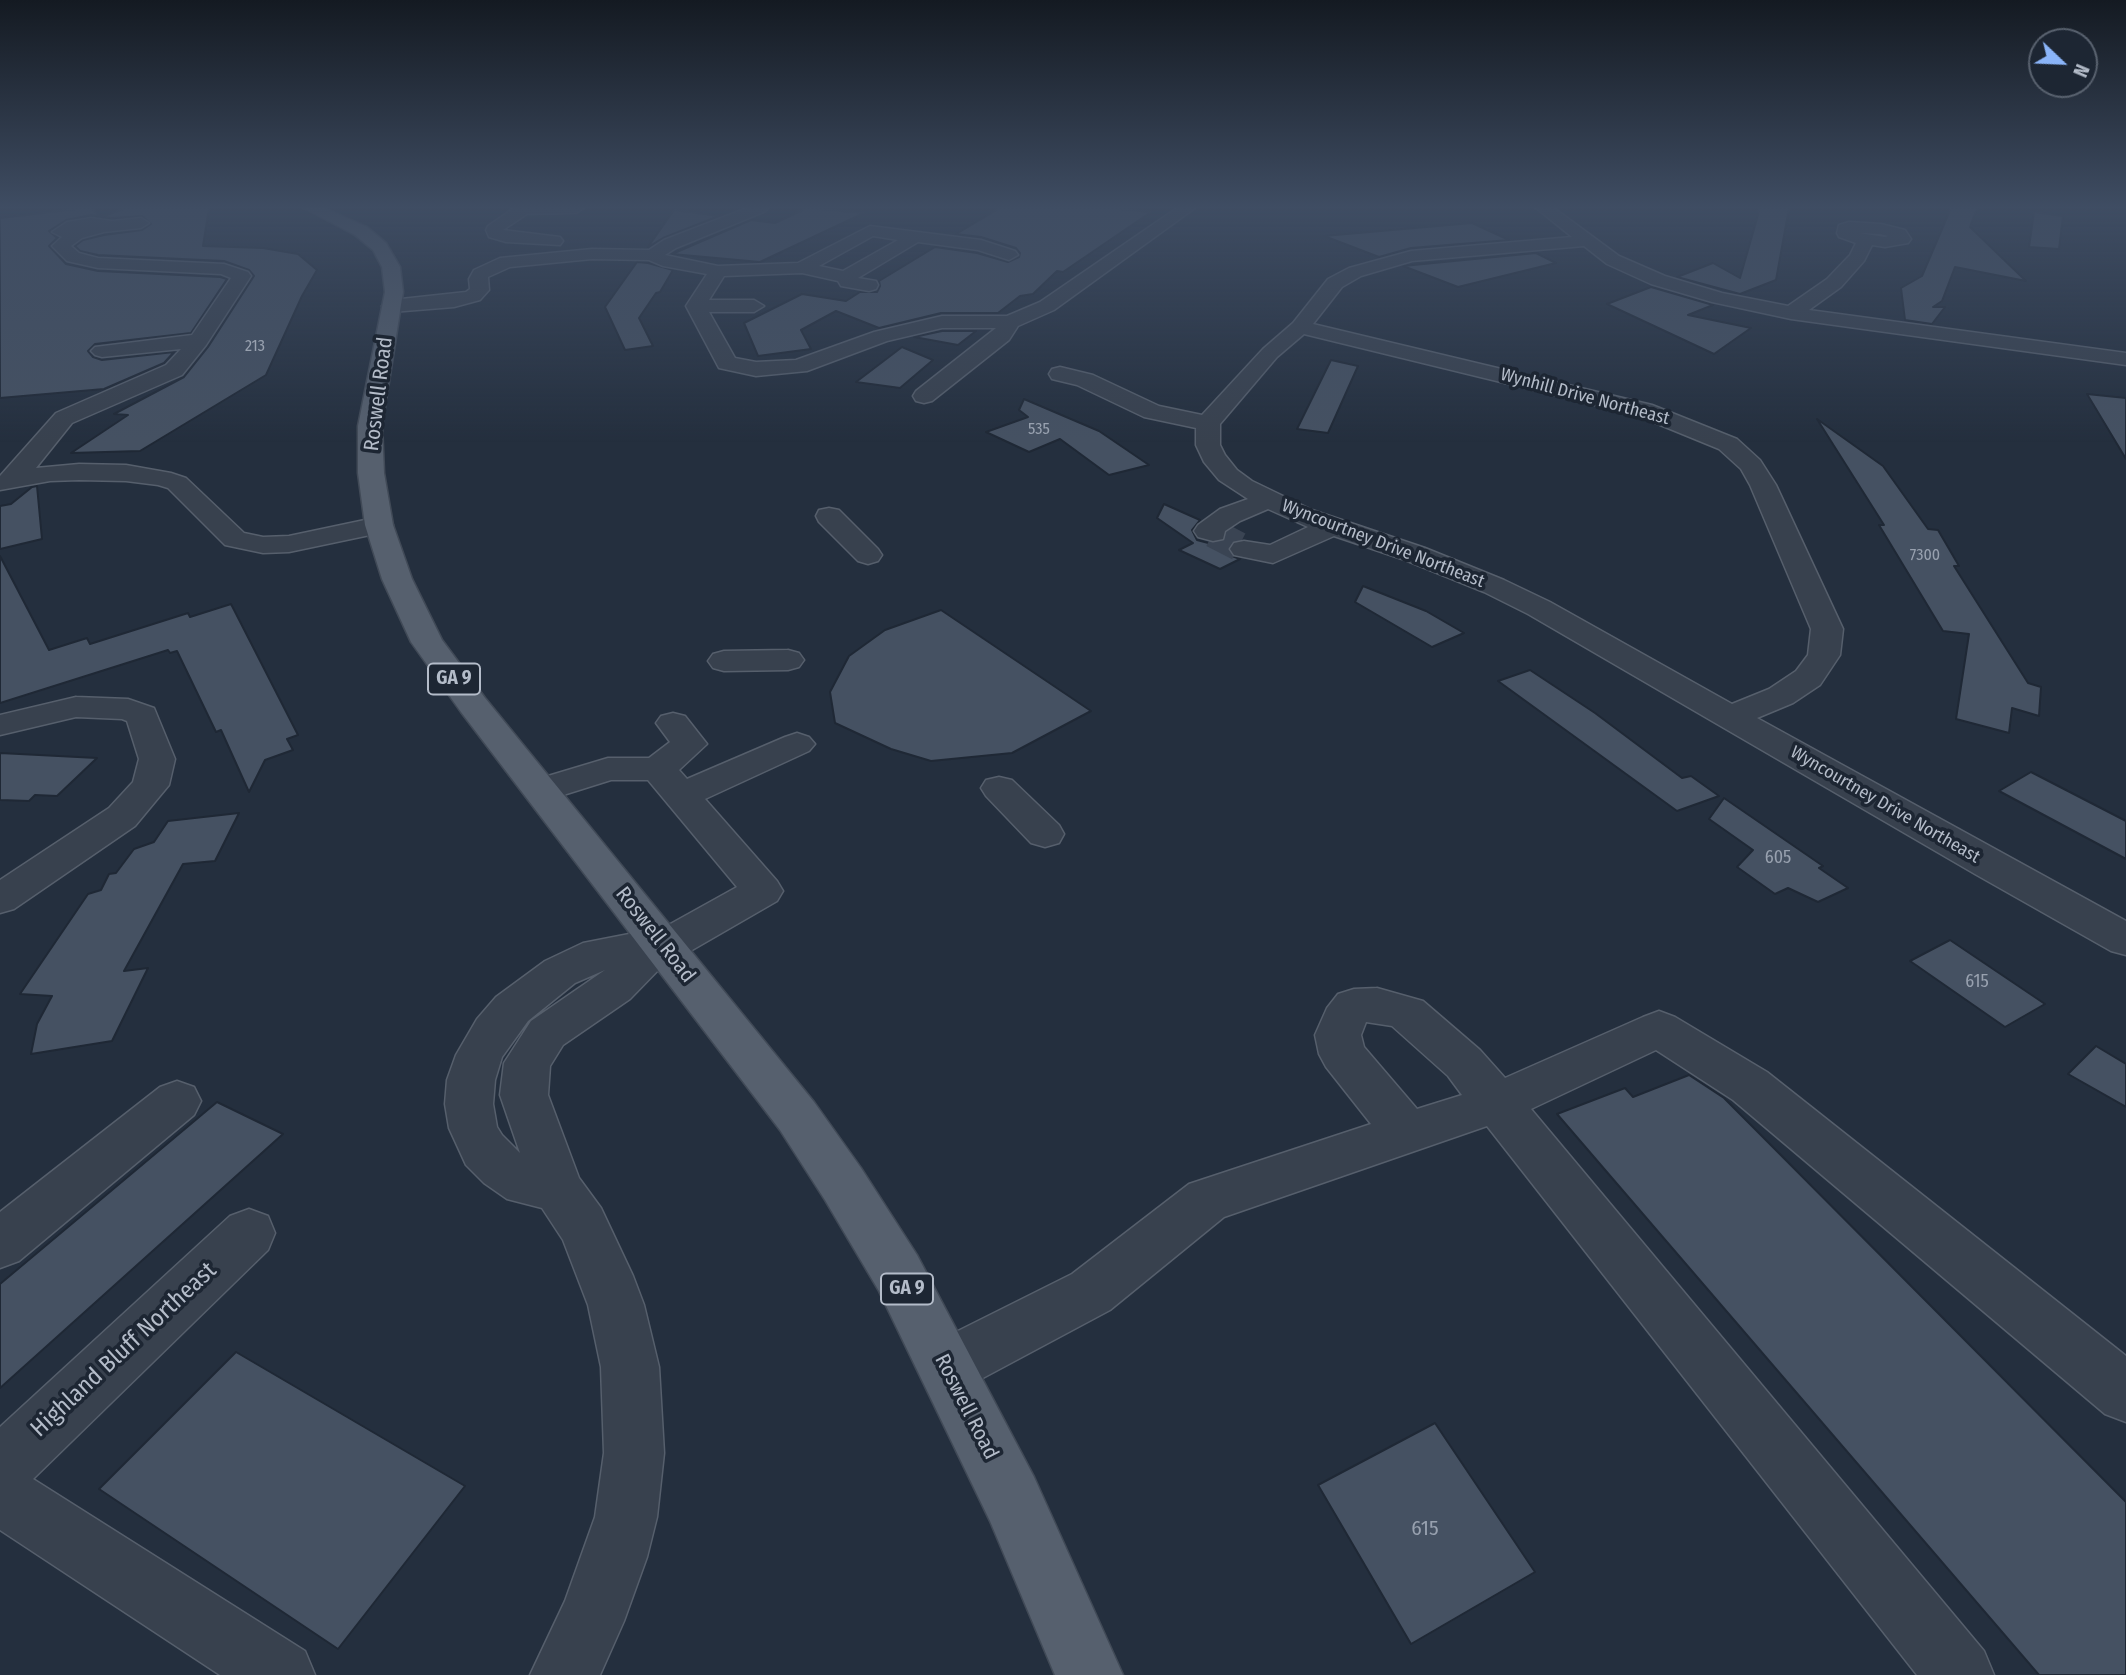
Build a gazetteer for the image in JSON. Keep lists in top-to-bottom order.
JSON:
{
  "streets": {
    "main road": ["Roswell Road", "GA 9"],
    "street": ["Wynhill Drive Northeast", "Wyncourtney Drive Northeast", "Highland Bluff Northeast"]
  },
  "crossings": [
    ["Wynhill Drive Northeast", "Wyncourtney Drive Northeast"]
  ],
  "house_numbers": [
    "213",
    "535",
    "7300",
    "605",
    "615",
    "615"
  ],
  "north": "bottom right"
}
